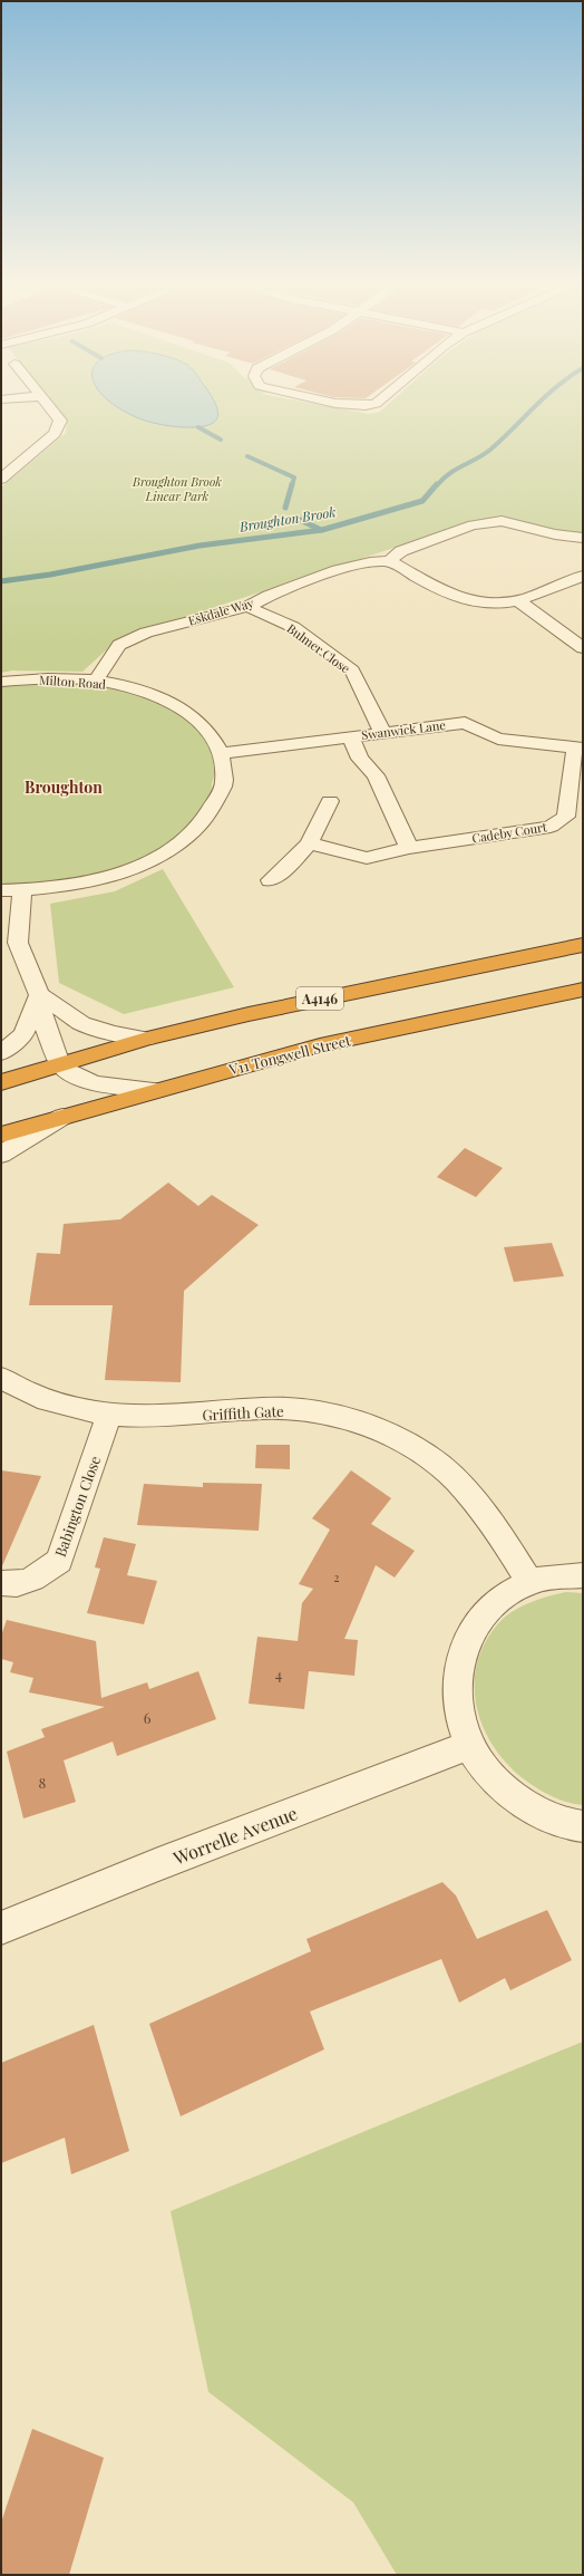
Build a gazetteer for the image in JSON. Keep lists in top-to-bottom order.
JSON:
{
  "streets": {
    "highway": ["A4146", "V11 Tongwell Street"],
    "street": [
      "Eskdale Way",
      "Bulmer Close",
      "Milton Road",
      "Swanwick Lane",
      "Cadeby Court",
      "Griffith Gate",
      "Babington Close",
      "Worrelle Avenue"
    ]
  },
  "crossings": [
    ["Eskdale Way", "Bulmer Close"],
    ["Eskdale Way", "Milton Road"],
    ["Bulmer Close", "Swanwick Lane"],
    ["Milton Road", "Swanwick Lane"],
    ["Swanwick Lane", "Cadeby Court"],
    ["Griffith Gate", "Babington Close"]
  ],
  "districts": ["Broughton"],
  "water": ["Broughton Brook"],
  "parks": ["Broughton Brook Linear Park"],
  "house_numbers": [
    "2",
    "4",
    "6",
    "8"
  ]
}
